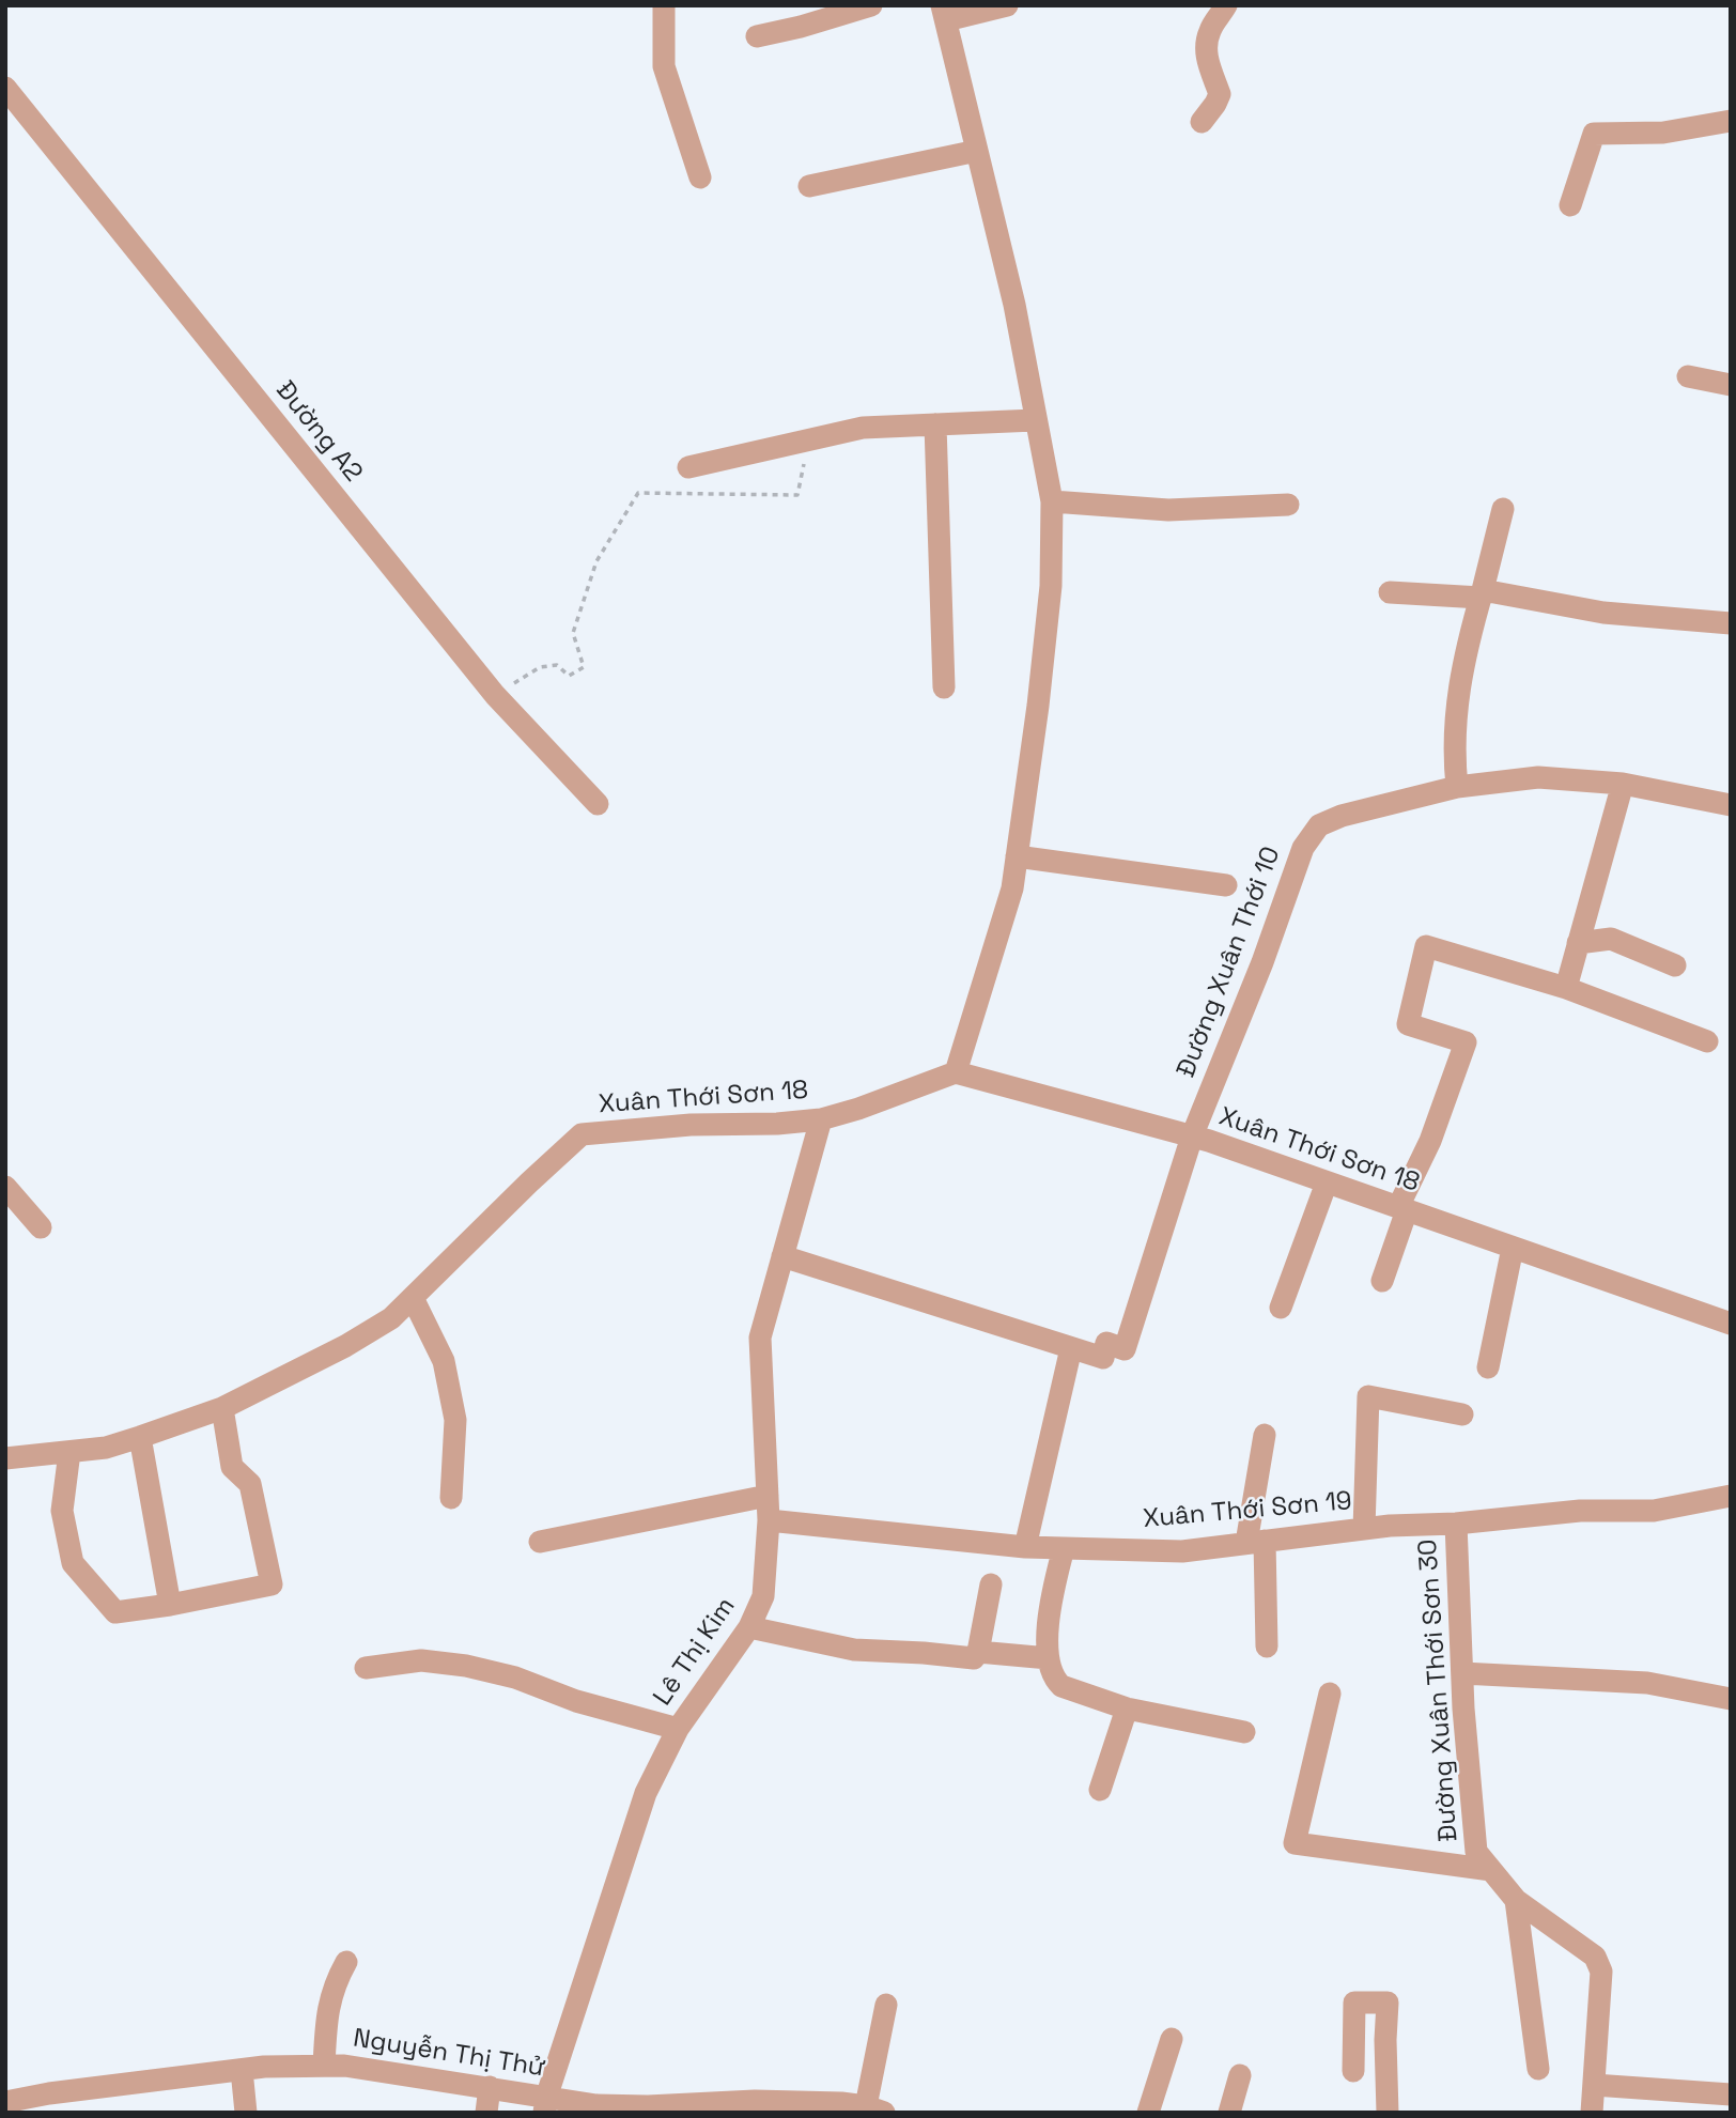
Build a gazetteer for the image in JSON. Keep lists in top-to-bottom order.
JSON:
{
  "streets": {
    "street": [
      "Đường A2",
      "Đường Xuân Thới 10",
      "Xuân Thới Sơn 18",
      "Xuân Thới Sơn 19",
      "Lê Thị Kim",
      "Đường Xuân Thới Sơn 30",
      "Nguyễn Thị Thử"
    ]
  },
  "crossings": [
    ["Đường Xuân Thới 10", "Xuân Thới Sơn 18"],
    ["Xuân Thới Sơn 18", "Lê Thị Kim"],
    ["Xuân Thới Sơn 19", "Lê Thị Kim"],
    ["Xuân Thới Sơn 19", "Đường Xuân Thới Sơn 30"],
    ["Lê Thị Kim", "Nguyễn Thị Thử"]
  ]
}
